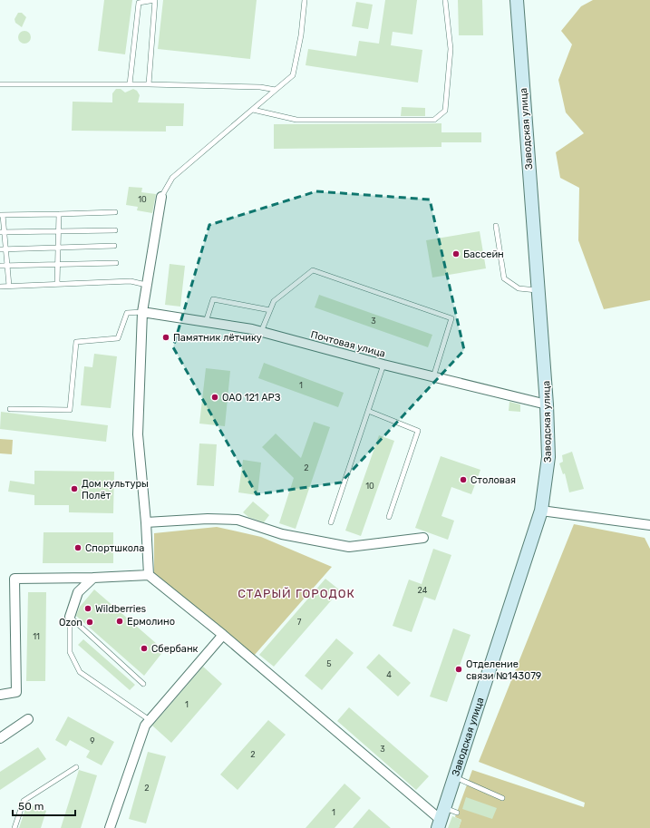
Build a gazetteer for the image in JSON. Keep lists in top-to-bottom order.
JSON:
{
  "streets": {
    "main road": ["Заводская улица"],
    "street": ["Почтовая улица"]
  },
  "crossings": [
    ["Заводская улица", "Почтовая улица"]
  ],
  "districts": ["СТАРЫЙ ГОРОДОК"],
  "places": [
    "Бассейн",
    "Памятник лётчику",
    "OAO 121 АРЗ",
    "Столовая",
    "Дом культуры Полёт",
    "Спортшкола",
    "Wildberries",
    "Ермолино",
    "Ozon",
    "Сбербанк",
    "Отделение связи №143079"
  ],
  "house_numbers": [
    "10",
    "3",
    "1",
    "2",
    "10",
    "24",
    "7",
    "11",
    "5",
    "4",
    "1",
    "9",
    "3",
    "2",
    "2",
    "1"
  ],
  "scale_bar": "50 m"
}
